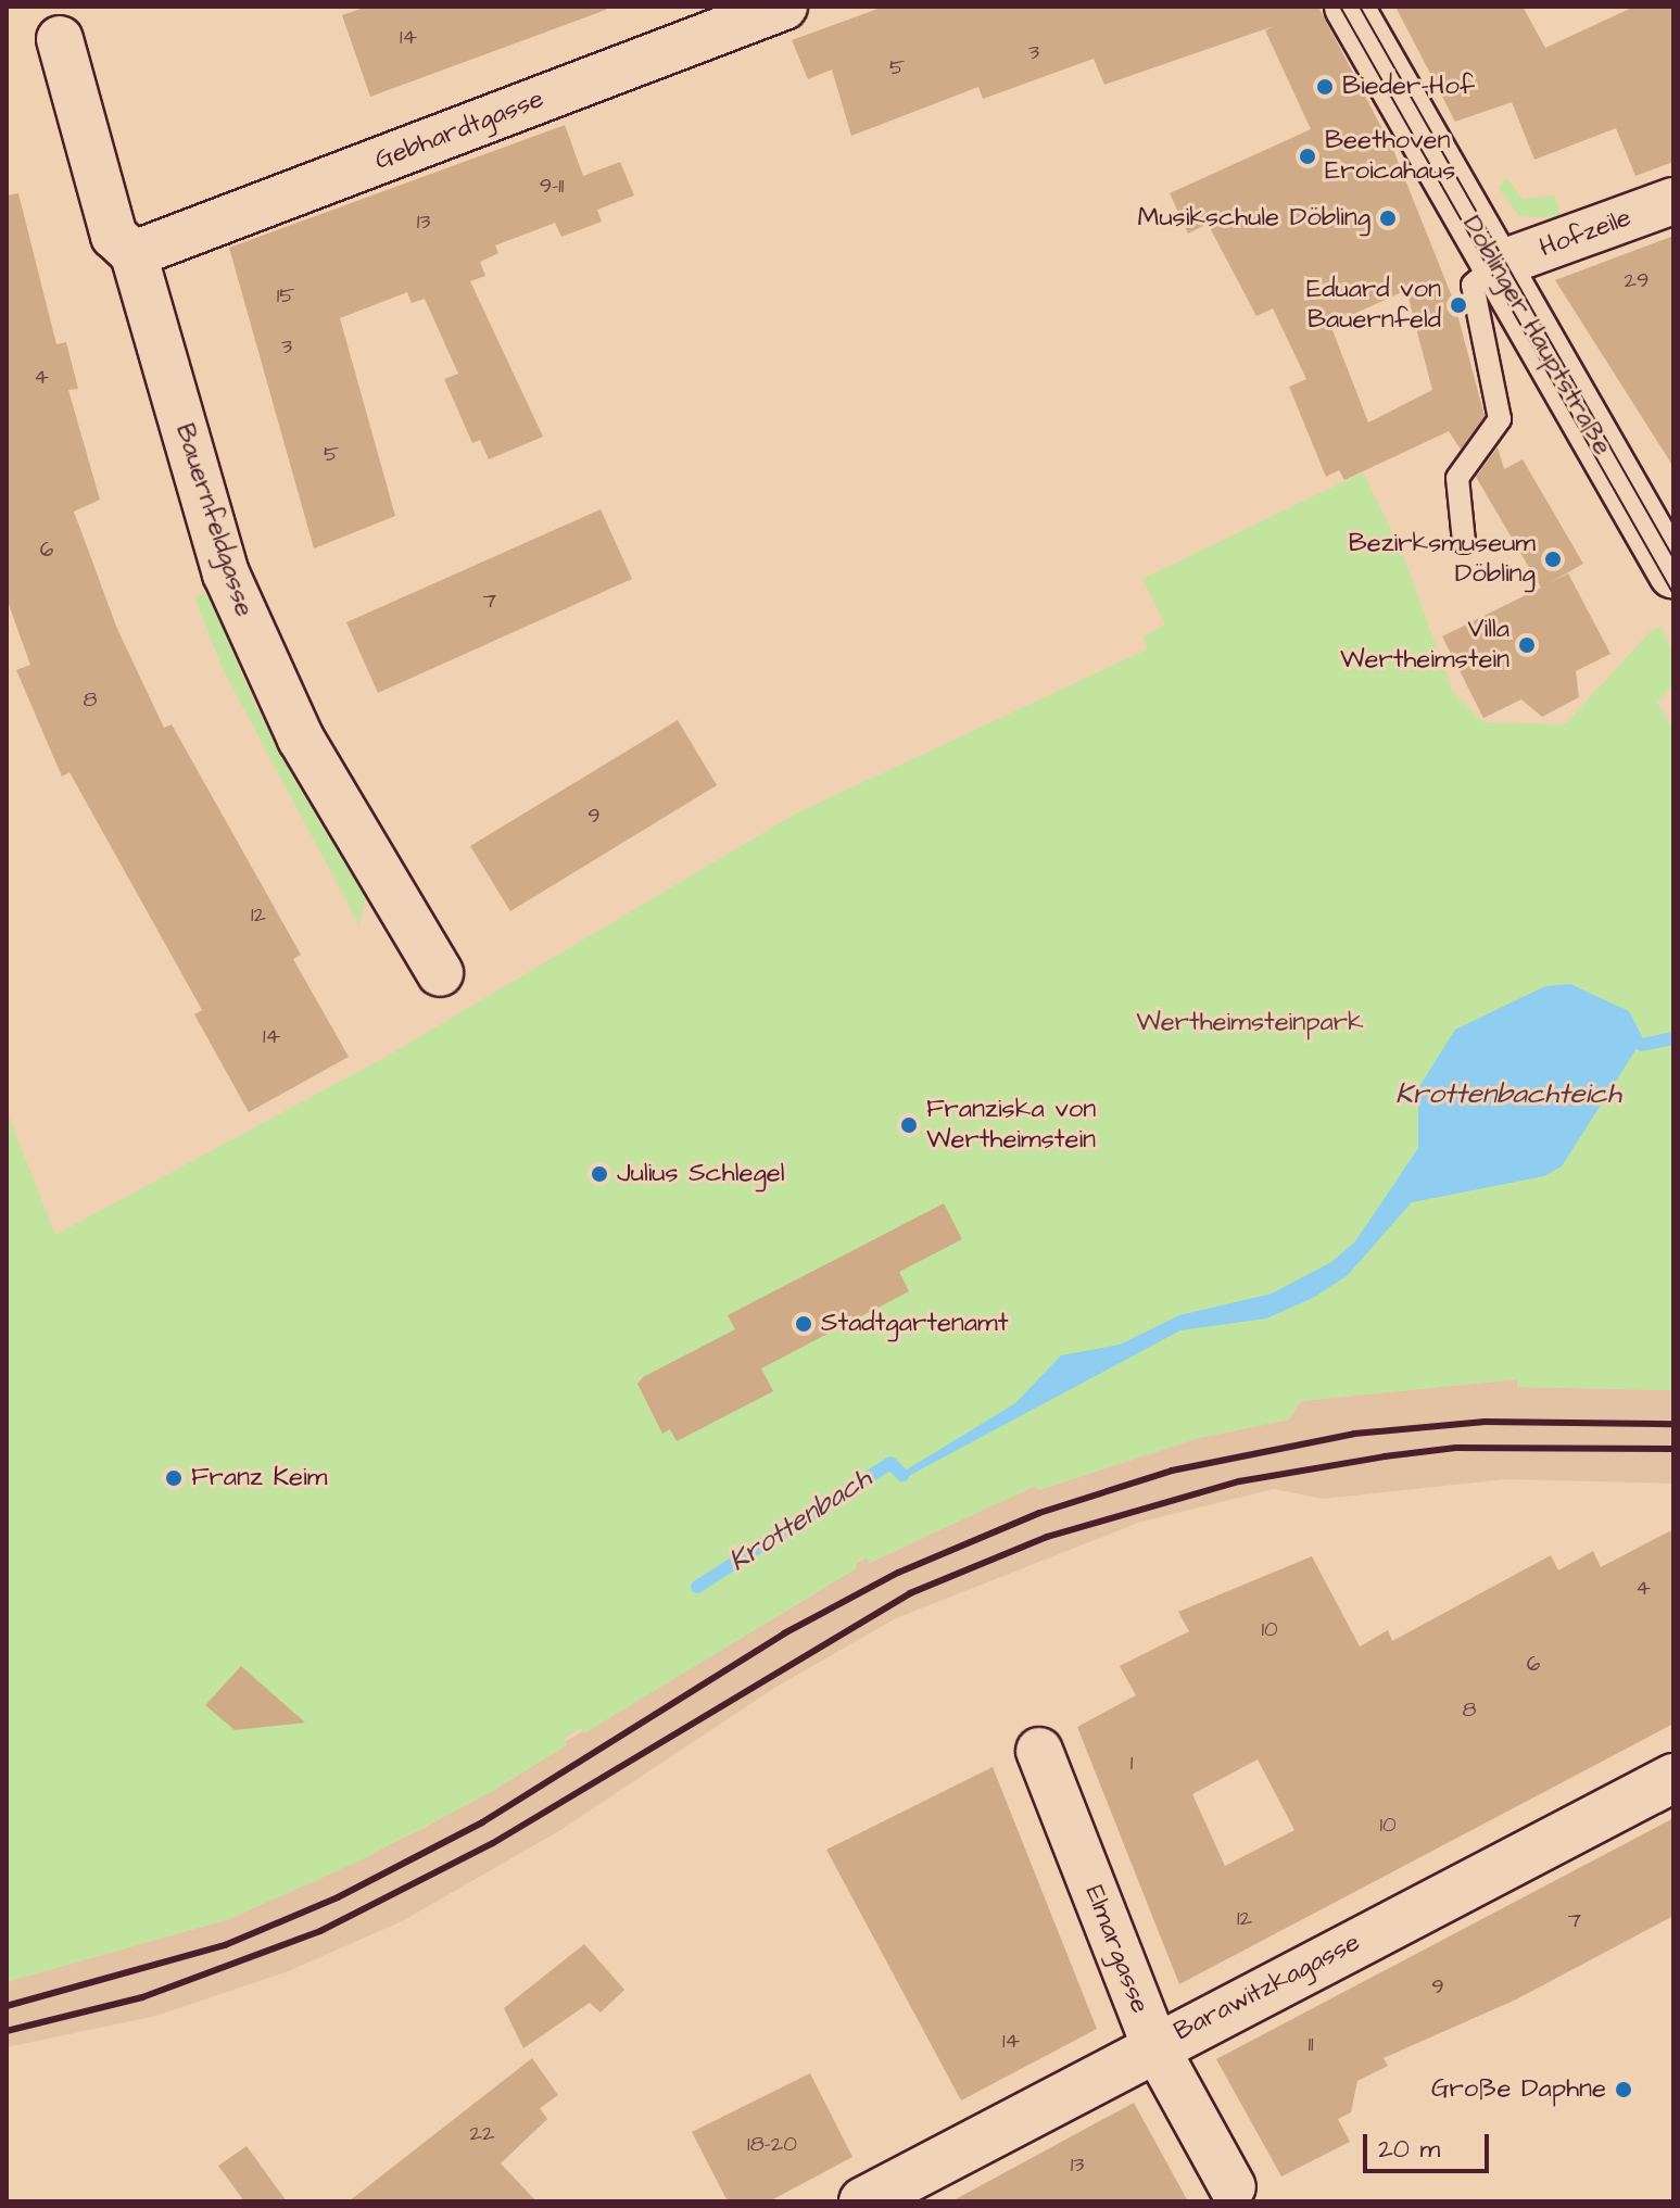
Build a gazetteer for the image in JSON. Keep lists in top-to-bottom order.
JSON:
{
  "streets": {
    "main road": ["Döblinger Hauptstraße", "Barawitzkagasse"],
    "street": [
      "Gebhardtgasse",
      "Hofzeile",
      "Bauernfeldgasse",
      "Elmargasse"
    ]
  },
  "crossings": [
    ["Gebhardtgasse", "Bauernfeldgasse"],
    ["Hofzeile", "Döblinger Hauptstraße"],
    ["Elmargasse", "Barawitzkagasse"]
  ],
  "water": ["Krottenbachteich", "Krottenbach"],
  "parks": ["Wertheimsteinpark"],
  "places": [
    "Bieder-Hof",
    "Beethoven Eroicahaus",
    "Musikschule Döbling",
    "Eduard von Bauernfeld",
    "Bezirksmuseum Döbling",
    "Villa Wertheimstein",
    "Franziska von Wertheimstein",
    "Julius Schlegel",
    "Stadtgartenamt",
    "Franz Keim",
    "Große Daphne"
  ],
  "house_numbers": [
    "14",
    "3",
    "5",
    "9-11",
    "13",
    "29",
    "15",
    "3",
    "4",
    "5",
    "6",
    "7",
    "8",
    "9",
    "12",
    "14",
    "4",
    "10",
    "6",
    "8",
    "1",
    "10",
    "12",
    "7",
    "9",
    "14",
    "11",
    "22",
    "18-20",
    "13"
  ],
  "scale_bar": "20 m"
}
